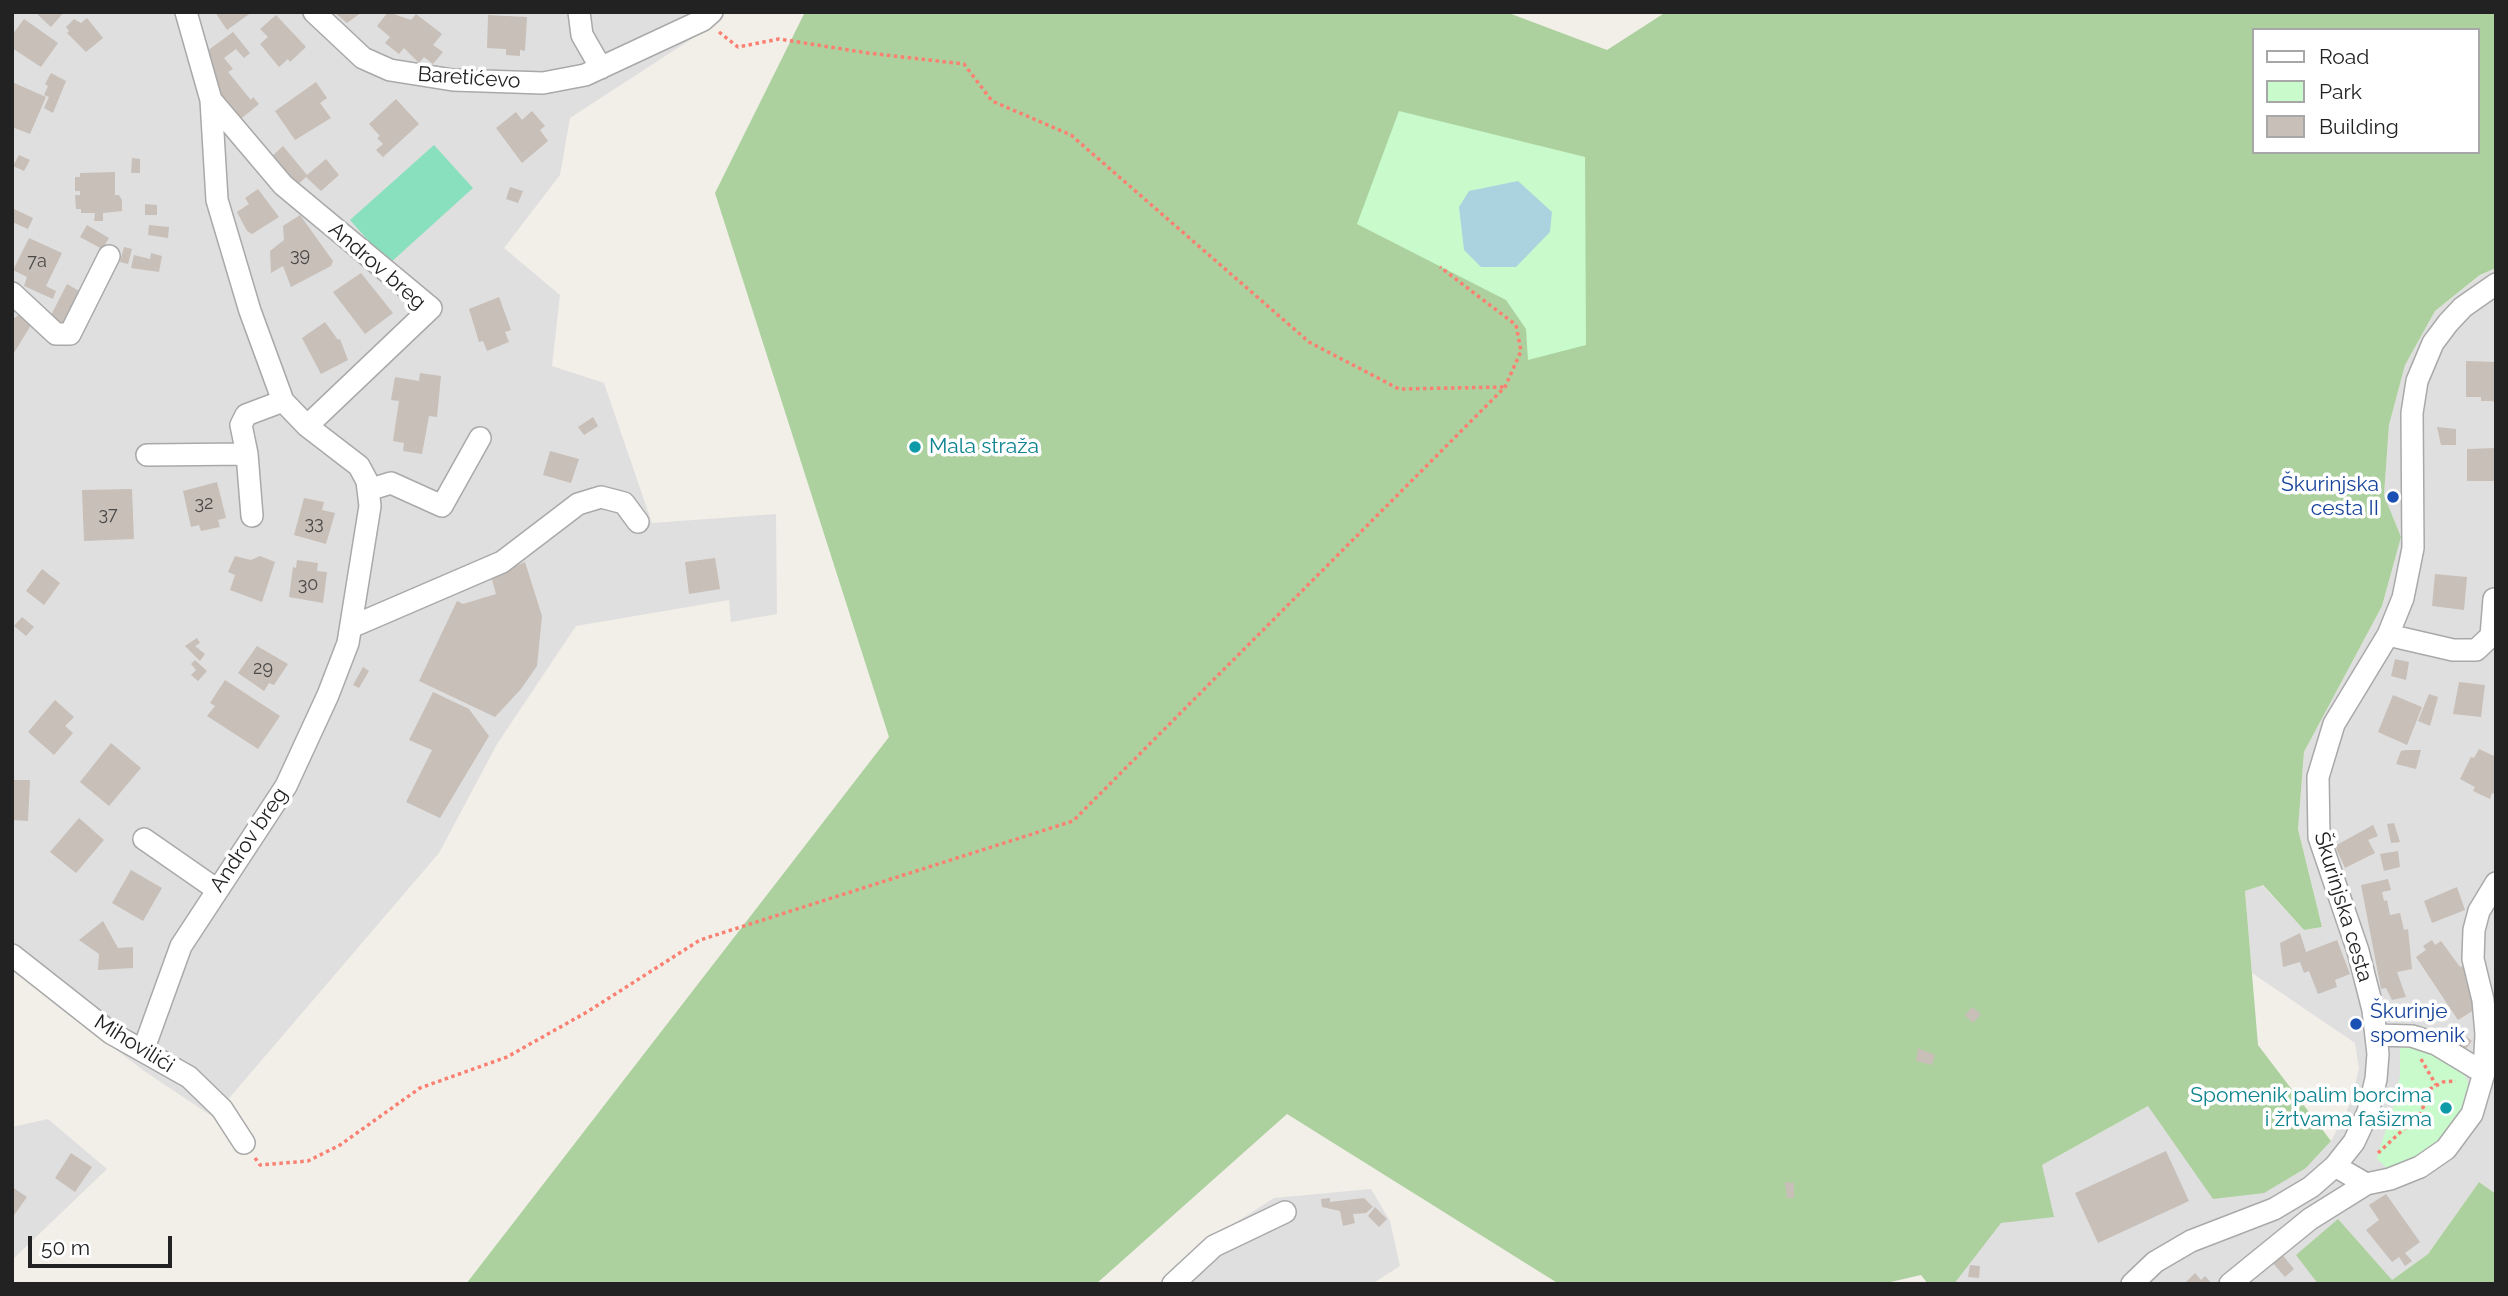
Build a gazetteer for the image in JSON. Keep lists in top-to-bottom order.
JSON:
{
  "streets": {
    "street": [
      "Baretićevo",
      "Androv breg",
      "Škurinjska cesta",
      "Mihovilići"
    ]
  },
  "crossings": [
    ["Androv breg", "Mihovilići"]
  ],
  "places": [
    "Mala straža",
    "Škurinjska cesta II",
    "Škurinje spomenik",
    "Spomenik palim borcima i žrtvama fašizma"
  ],
  "house_numbers": [
    "39",
    "7a",
    "32",
    "37",
    "33",
    "30",
    "29"
  ],
  "legend": ["Road", "Park", "Building"],
  "scale_bar": "50 m"
}
